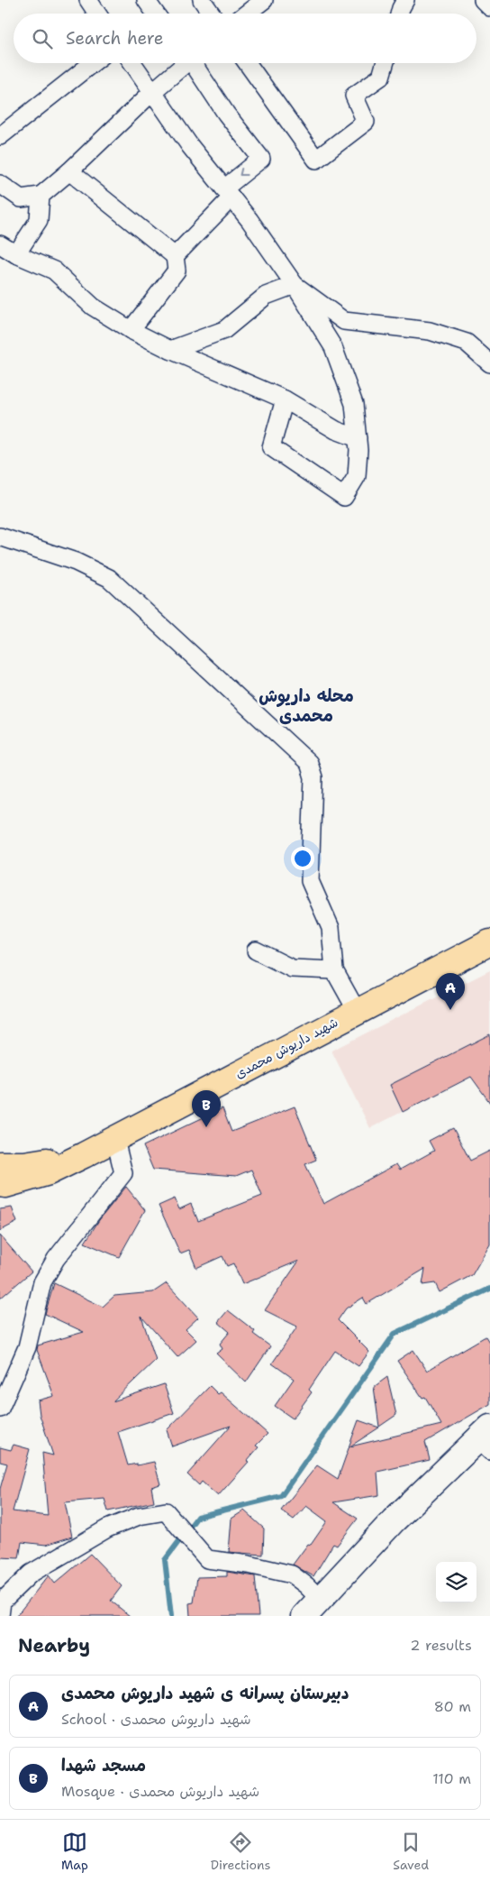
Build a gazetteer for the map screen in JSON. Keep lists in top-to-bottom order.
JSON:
{
  "streets": {
    "main road": ["شهید داریوش محمدی"]
  },
  "districts": ["محله داریوش محمدی"],
  "page": {
    "search": "Search here",
    "pins": ["A", "B"],
    "heading": ["Nearby", "2 results"],
    "list": [
      {
        "mark": "A",
        "name": "دبیرستان پسرانه ی شهید داریوش محمدی",
        "note": "School · شهید داریوش محمدی",
        "value": "80 m"
      },
      {
        "mark": "B",
        "name": "مسجد شهدا",
        "note": "Mosque · شهید داریوش محمدی",
        "value": "110 m"
      }
    ],
    "nav": ["Map", "Directions", "Saved"]
  }
}
